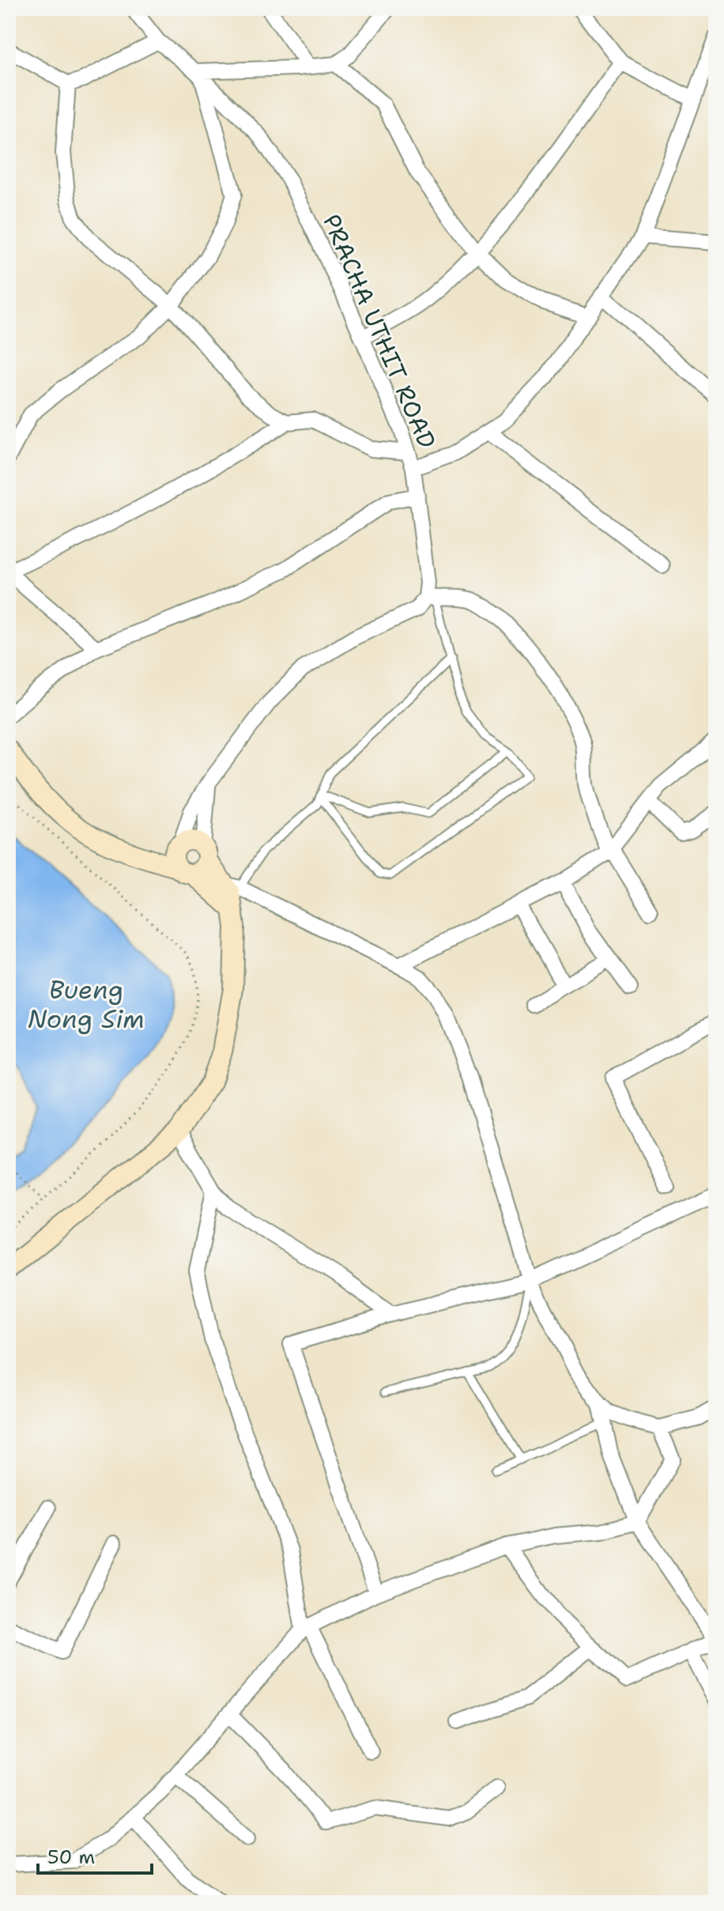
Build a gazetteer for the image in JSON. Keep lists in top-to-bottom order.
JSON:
{
  "streets": {
    "street": ["PRACHA UTHIT ROAD"]
  },
  "water": ["Bueng Nong Sim"],
  "scale_bar": "50 m"
}
